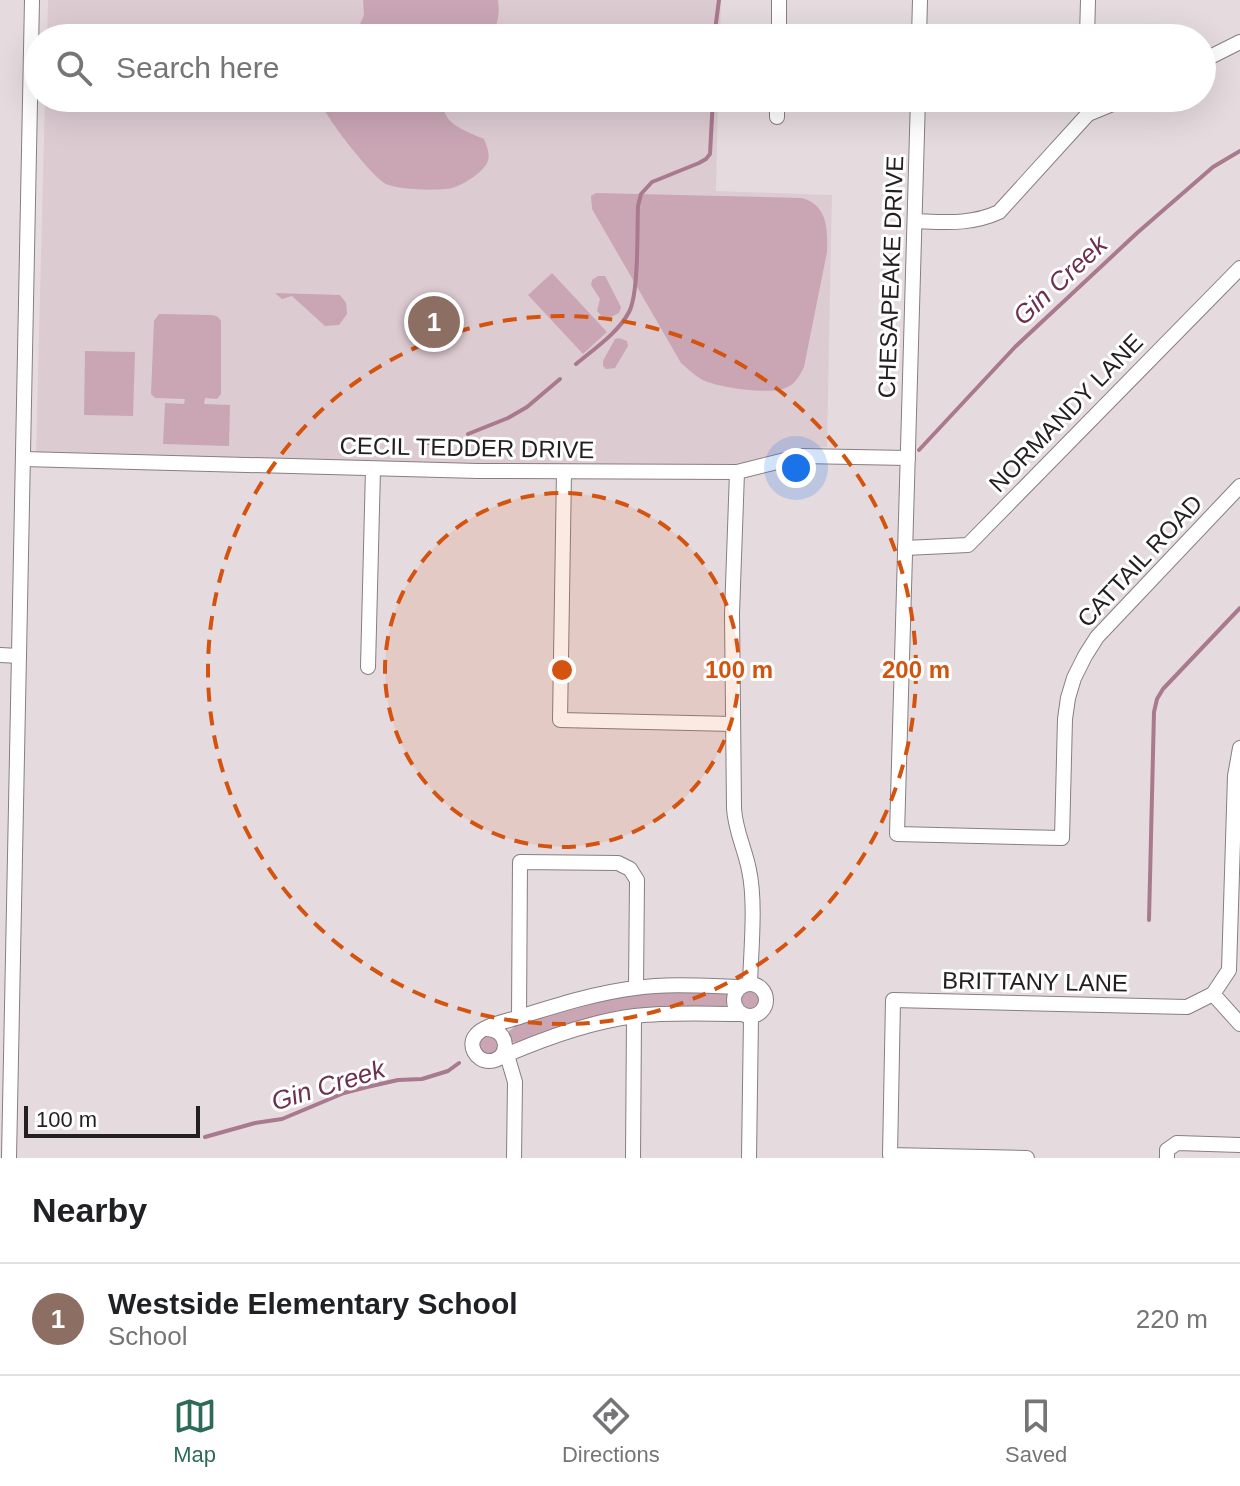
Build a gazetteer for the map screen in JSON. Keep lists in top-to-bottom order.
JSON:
{
  "streets": {
    "street": [
      "CHESAPEAKE DRIVE",
      "NORMANDY LANE",
      "CECIL TEDDER DRIVE",
      "CATTAIL ROAD",
      "BRITTANY LANE"
    ]
  },
  "crossings": [
    ["CHESAPEAKE DRIVE", "NORMANDY LANE"],
    ["CHESAPEAKE DRIVE", "CECIL TEDDER DRIVE"],
    ["CHESAPEAKE DRIVE", "CATTAIL ROAD"]
  ],
  "water": ["Gin Creek"],
  "scale_bar": "100 m",
  "page": {
    "search": "Search here",
    "pins": "1",
    "scale": "100 m",
    "heading": "Nearby",
    "list": [
      {
        "mark": "1",
        "name": "Westside Elementary School",
        "note": "School",
        "value": "220 m"
      }
    ],
    "nav": ["Map", "Directions", "Saved"]
  },
  "rings": ["100 m", "200 m"]
}
